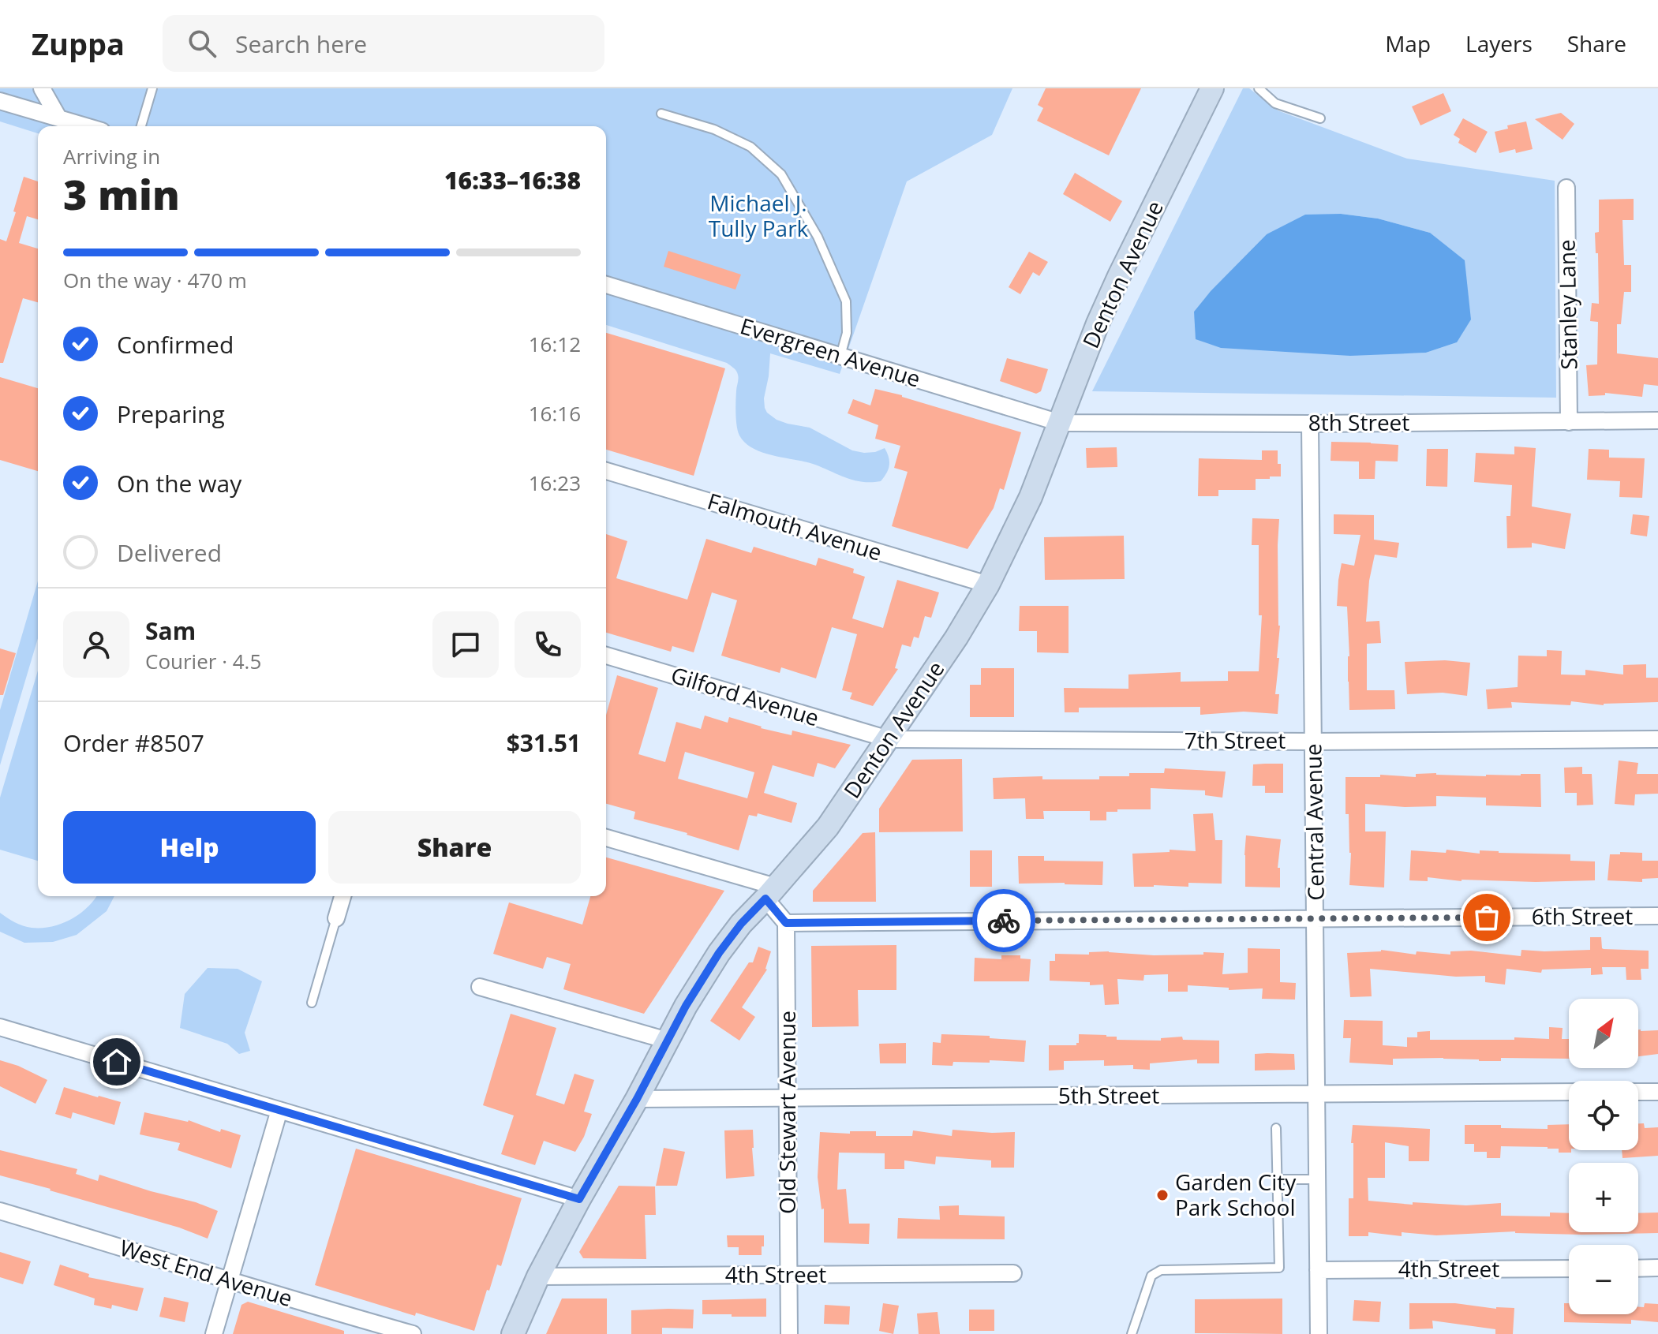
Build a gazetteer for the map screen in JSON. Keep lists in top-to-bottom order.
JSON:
{
  "streets": {
    "main road": ["Denton Avenue"],
    "street": [
      "Stanley Lane",
      "Evergreen Avenue",
      "8th Street",
      "Falmouth Avenue",
      "Gilford Avenue",
      "7th Street",
      "Central Avenue",
      "6th Street",
      "5th Street",
      "Old Stewart Avenue",
      "4th Street",
      "West End Avenue"
    ]
  },
  "crossings": [
    ["Denton Avenue", "Evergreen Avenue"],
    ["Denton Avenue", "8th Street"],
    ["Denton Avenue", "Falmouth Avenue"],
    ["Denton Avenue", "Gilford Avenue"],
    ["Denton Avenue", "7th Street"],
    ["Denton Avenue", "5th Street"],
    ["Denton Avenue", "4th Street"],
    ["Stanley Lane", "8th Street"],
    ["Evergreen Avenue", "8th Street"],
    ["8th Street", "Central Avenue"],
    ["Gilford Avenue", "7th Street"],
    ["7th Street", "Central Avenue"],
    ["Central Avenue", "6th Street"],
    ["Central Avenue", "5th Street"],
    ["Central Avenue", "4th Street"],
    ["6th Street", "Old Stewart Avenue"],
    ["5th Street", "Old Stewart Avenue"],
    ["Old Stewart Avenue", "4th Street"]
  ],
  "parks": ["Michael J. Tully Park"],
  "places": ["Garden City Park School"],
  "north": "top right",
  "page": {
    "header": "Zuppa",
    "search": "Search here",
    "nav": ["Map", "Layers", "Share"],
    "heading": ["3 min", "Arriving in", "16:33–16:38"],
    "panel": [
      "Sam",
      "Courier · 4.5",
      "Order #8507",
      "$31.51"
    ],
    "bar": "On the way · 470 m",
    "list": [
      ["Confirmed", "16:12"],
      ["Preparing", "16:16"],
      ["On the way", "16:23"],
      "Delivered"
    ],
    "buttons": ["Help", "Share"],
    "map_buttons": ["+", "−"]
  }
}
